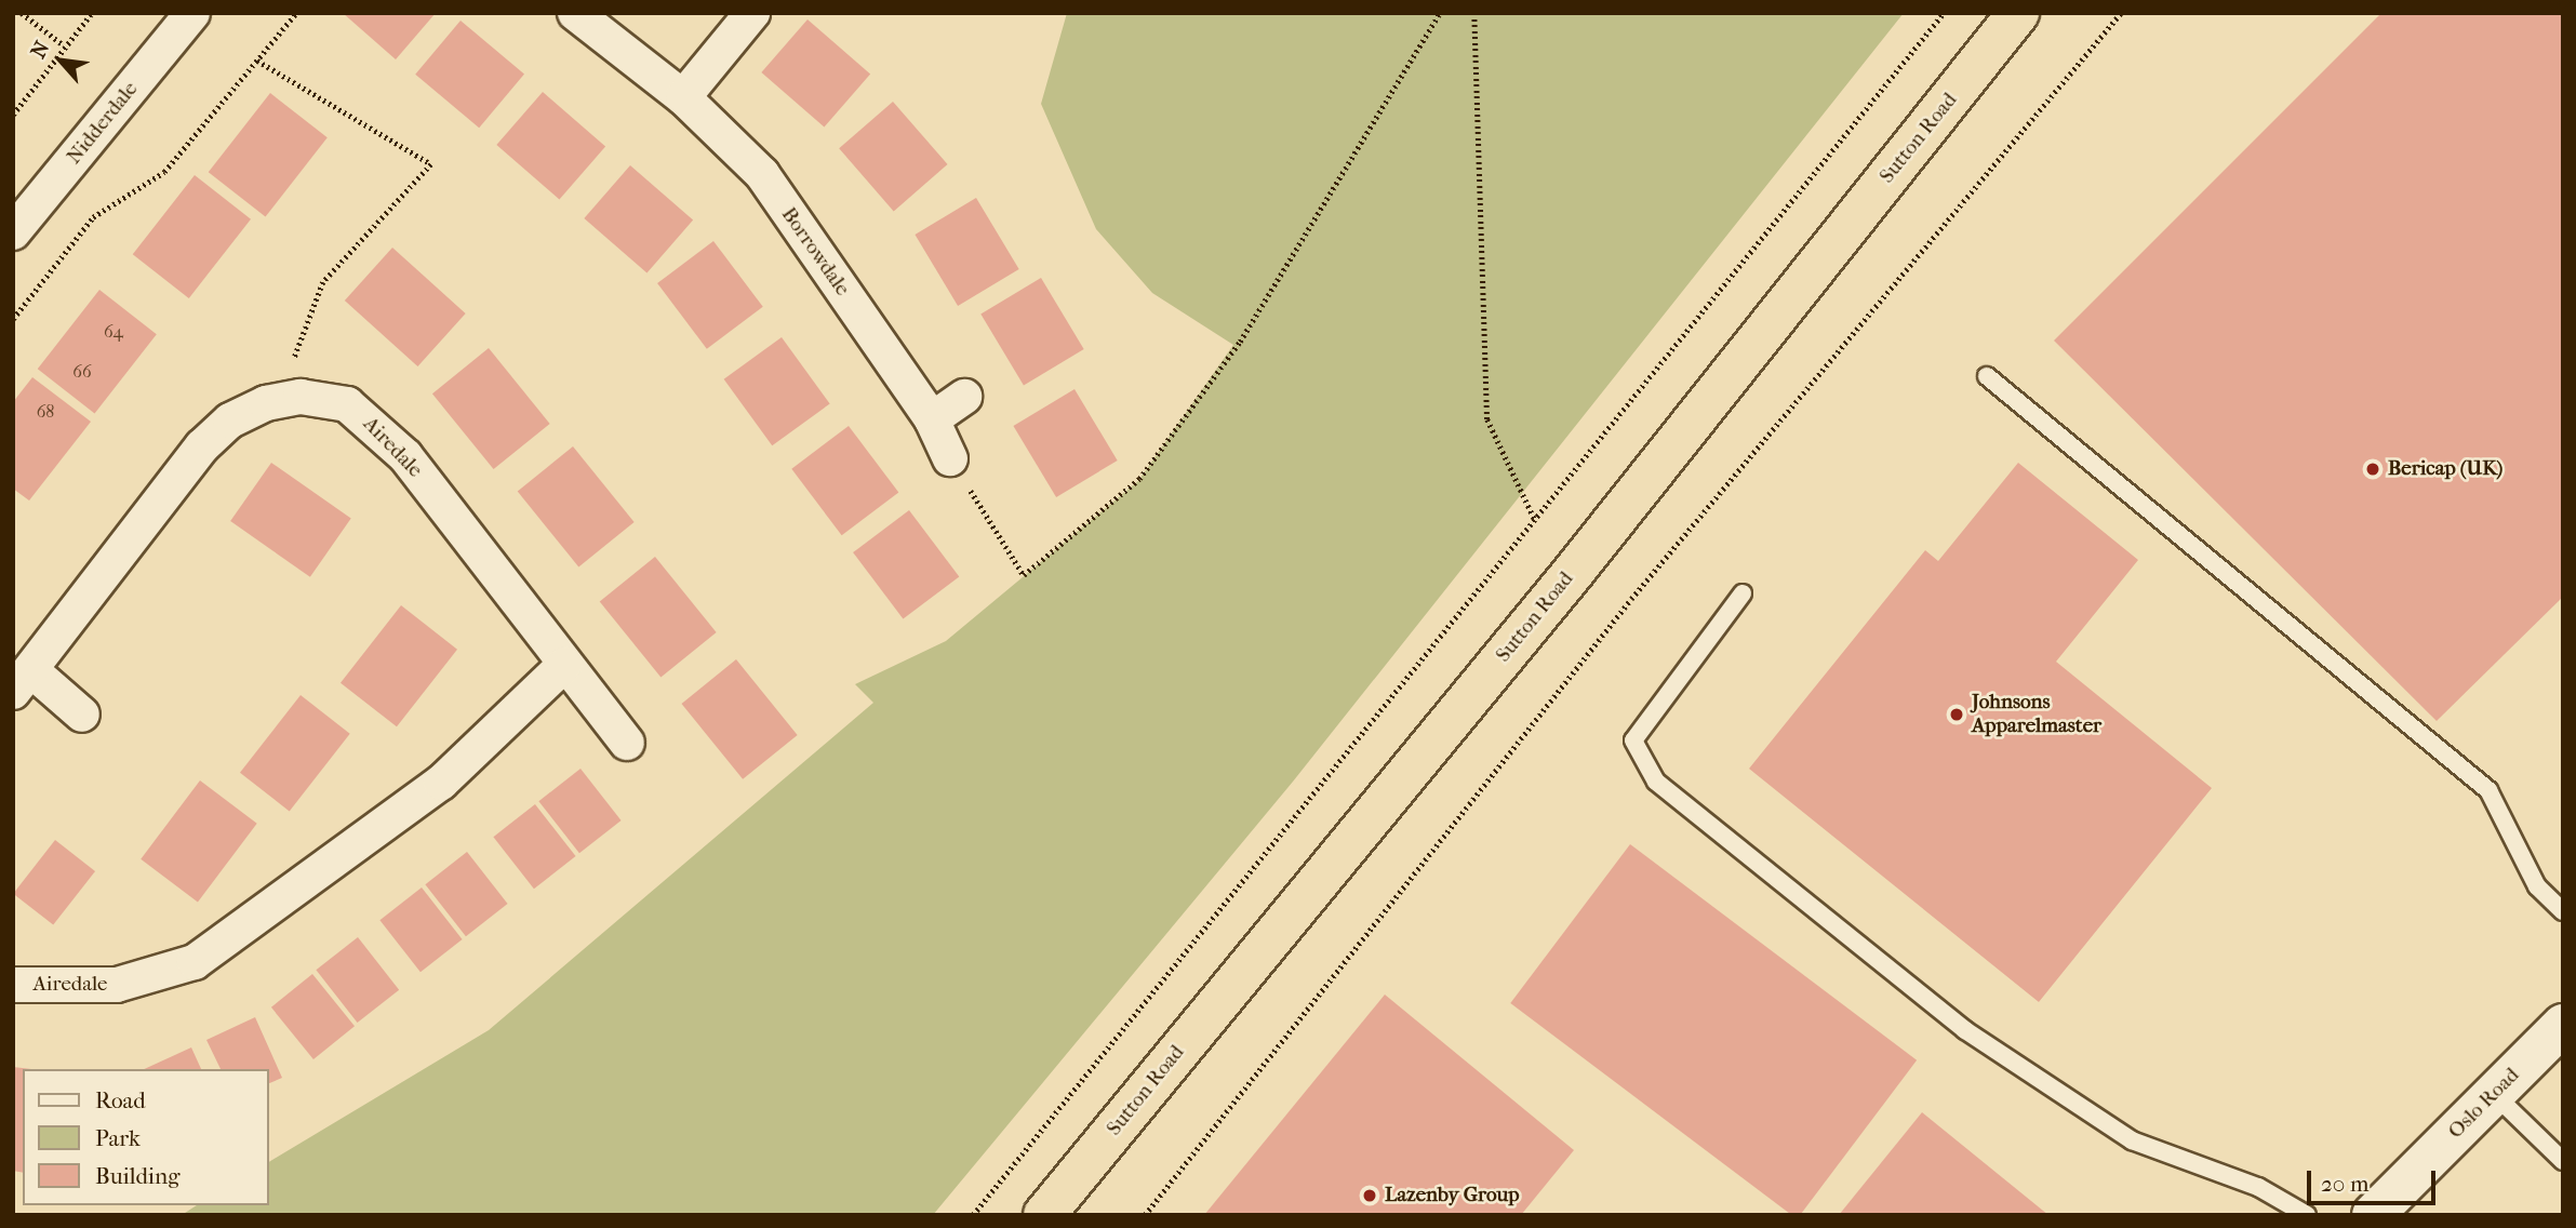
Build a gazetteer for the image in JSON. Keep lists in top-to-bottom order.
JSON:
{
  "streets": {
    "highway": ["Sutton Road"],
    "street": [
      "Nidderdale",
      "Borrowdale",
      "Airedale",
      "Oslo Road"
    ]
  },
  "places": ["Bericap (UK)", "Johnsons Apparelmaster", "Lazenby Group"],
  "house_numbers": ["64", "66", "68"],
  "legend": ["Road", "Park", "Building"],
  "scale_bar": "20 m",
  "north": "top left"
}
